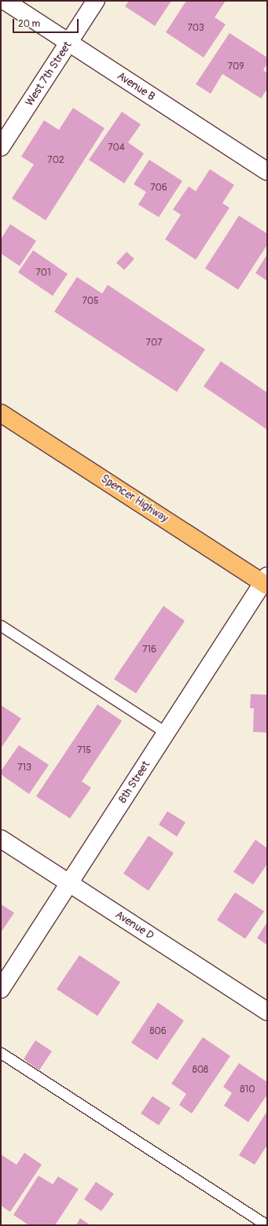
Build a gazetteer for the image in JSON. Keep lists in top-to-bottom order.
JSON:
{
  "streets": {
    "main road": ["Spencer Highway"],
    "street": [
      "West 7th Street",
      "Avenue B",
      "8th Street",
      "Avenue D"
    ]
  },
  "crossings": [
    ["West 7th Street", "Avenue B"],
    ["Spencer Highway", "8th Street"],
    ["8th Street", "Avenue D"]
  ],
  "house_numbers": [
    "703",
    "709",
    "704",
    "702",
    "706",
    "701",
    "705",
    "707",
    "716",
    "715",
    "713",
    "806",
    "808",
    "810"
  ],
  "scale_bar": "20 m"
}
